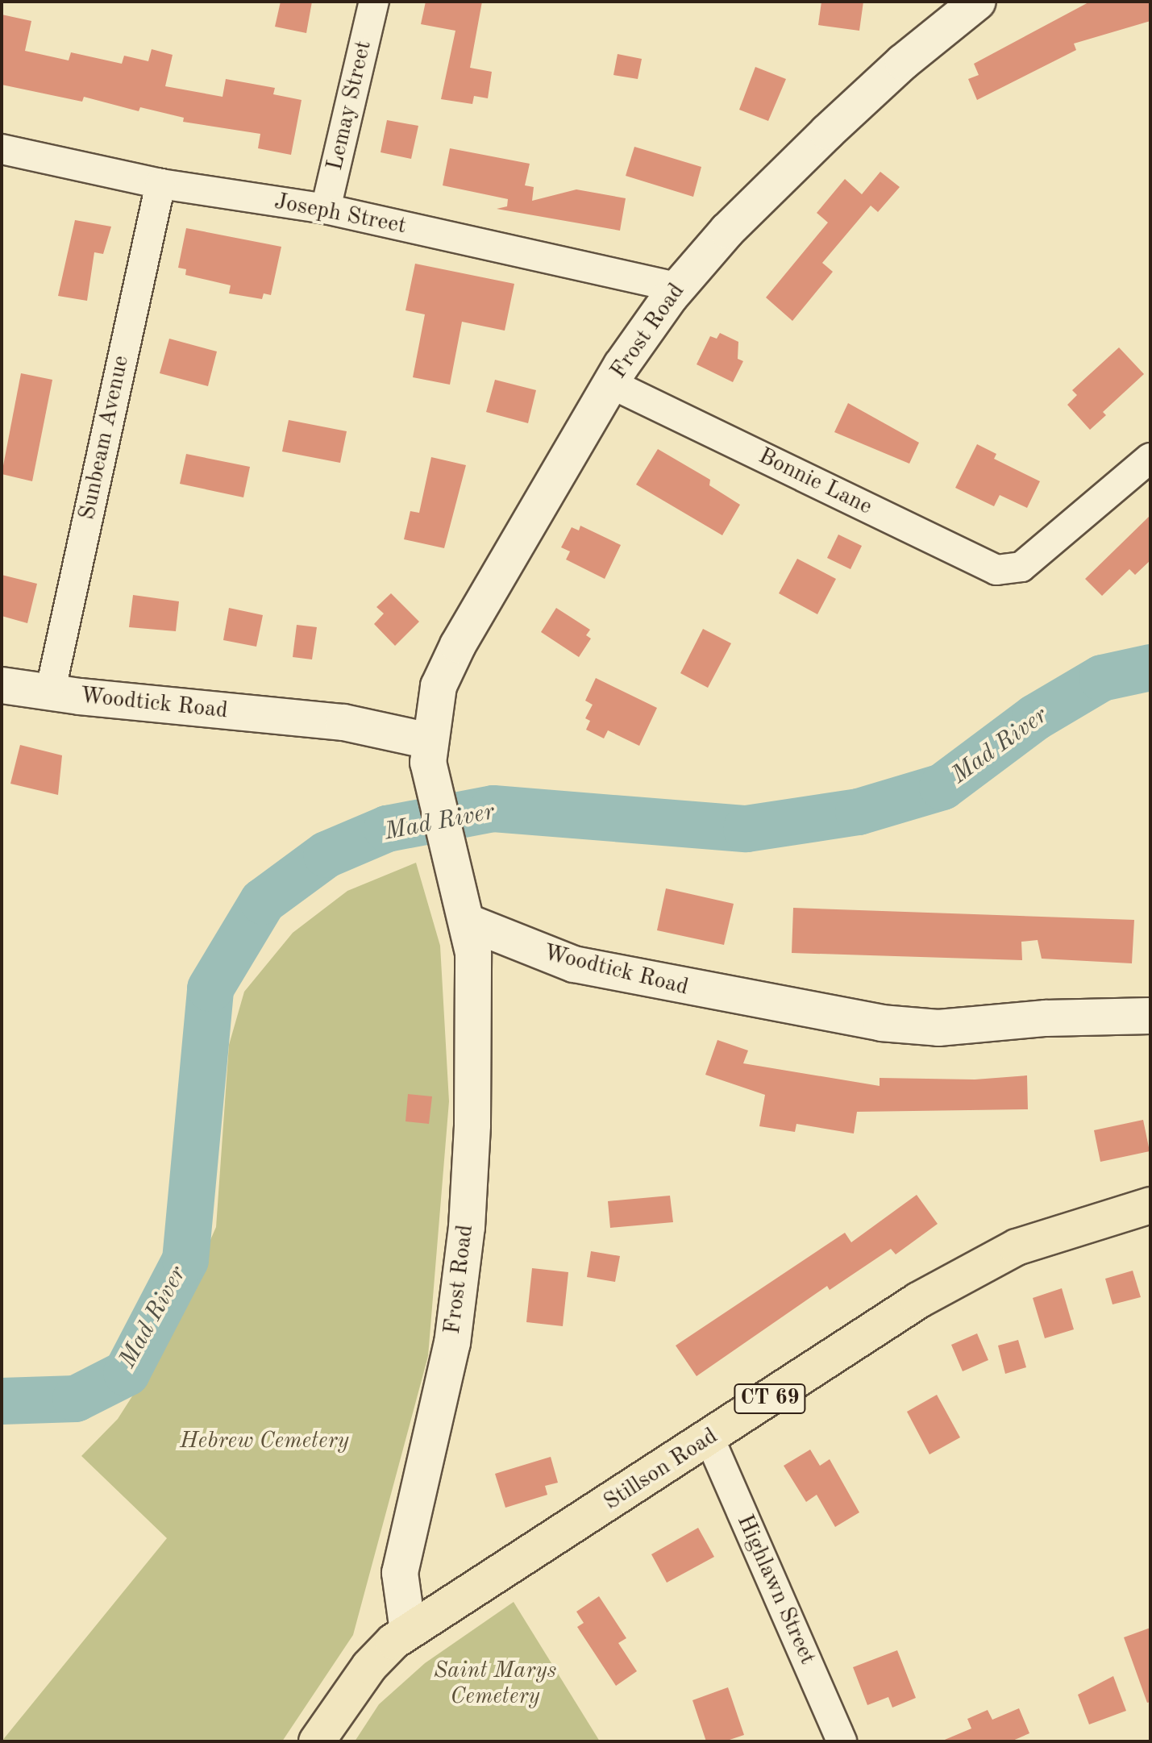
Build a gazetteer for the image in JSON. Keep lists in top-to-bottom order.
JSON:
{
  "streets": {
    "main road": [
      "Frost Road",
      "Woodtick Road",
      "CT 69",
      "Stillson Road"
    ],
    "street": [
      "Lemay Street",
      "Joseph Street",
      "Sunbeam Avenue",
      "Bonnie Lane",
      "Highlawn Street"
    ]
  },
  "crossings": [
    ["Lemay Street", "Joseph Street"],
    ["Joseph Street", "Frost Road"],
    ["Joseph Street", "Sunbeam Avenue"],
    ["Frost Road", "Bonnie Lane"],
    ["Frost Road", "Woodtick Road"],
    ["Frost Road", "Stillson Road"],
    ["Sunbeam Avenue", "Woodtick Road"],
    ["Stillson Road", "Highlawn Street"]
  ],
  "water": ["Mad River"],
  "parks": ["Hebrew Cemetery", "Saint Marys Cemetery"]
}
